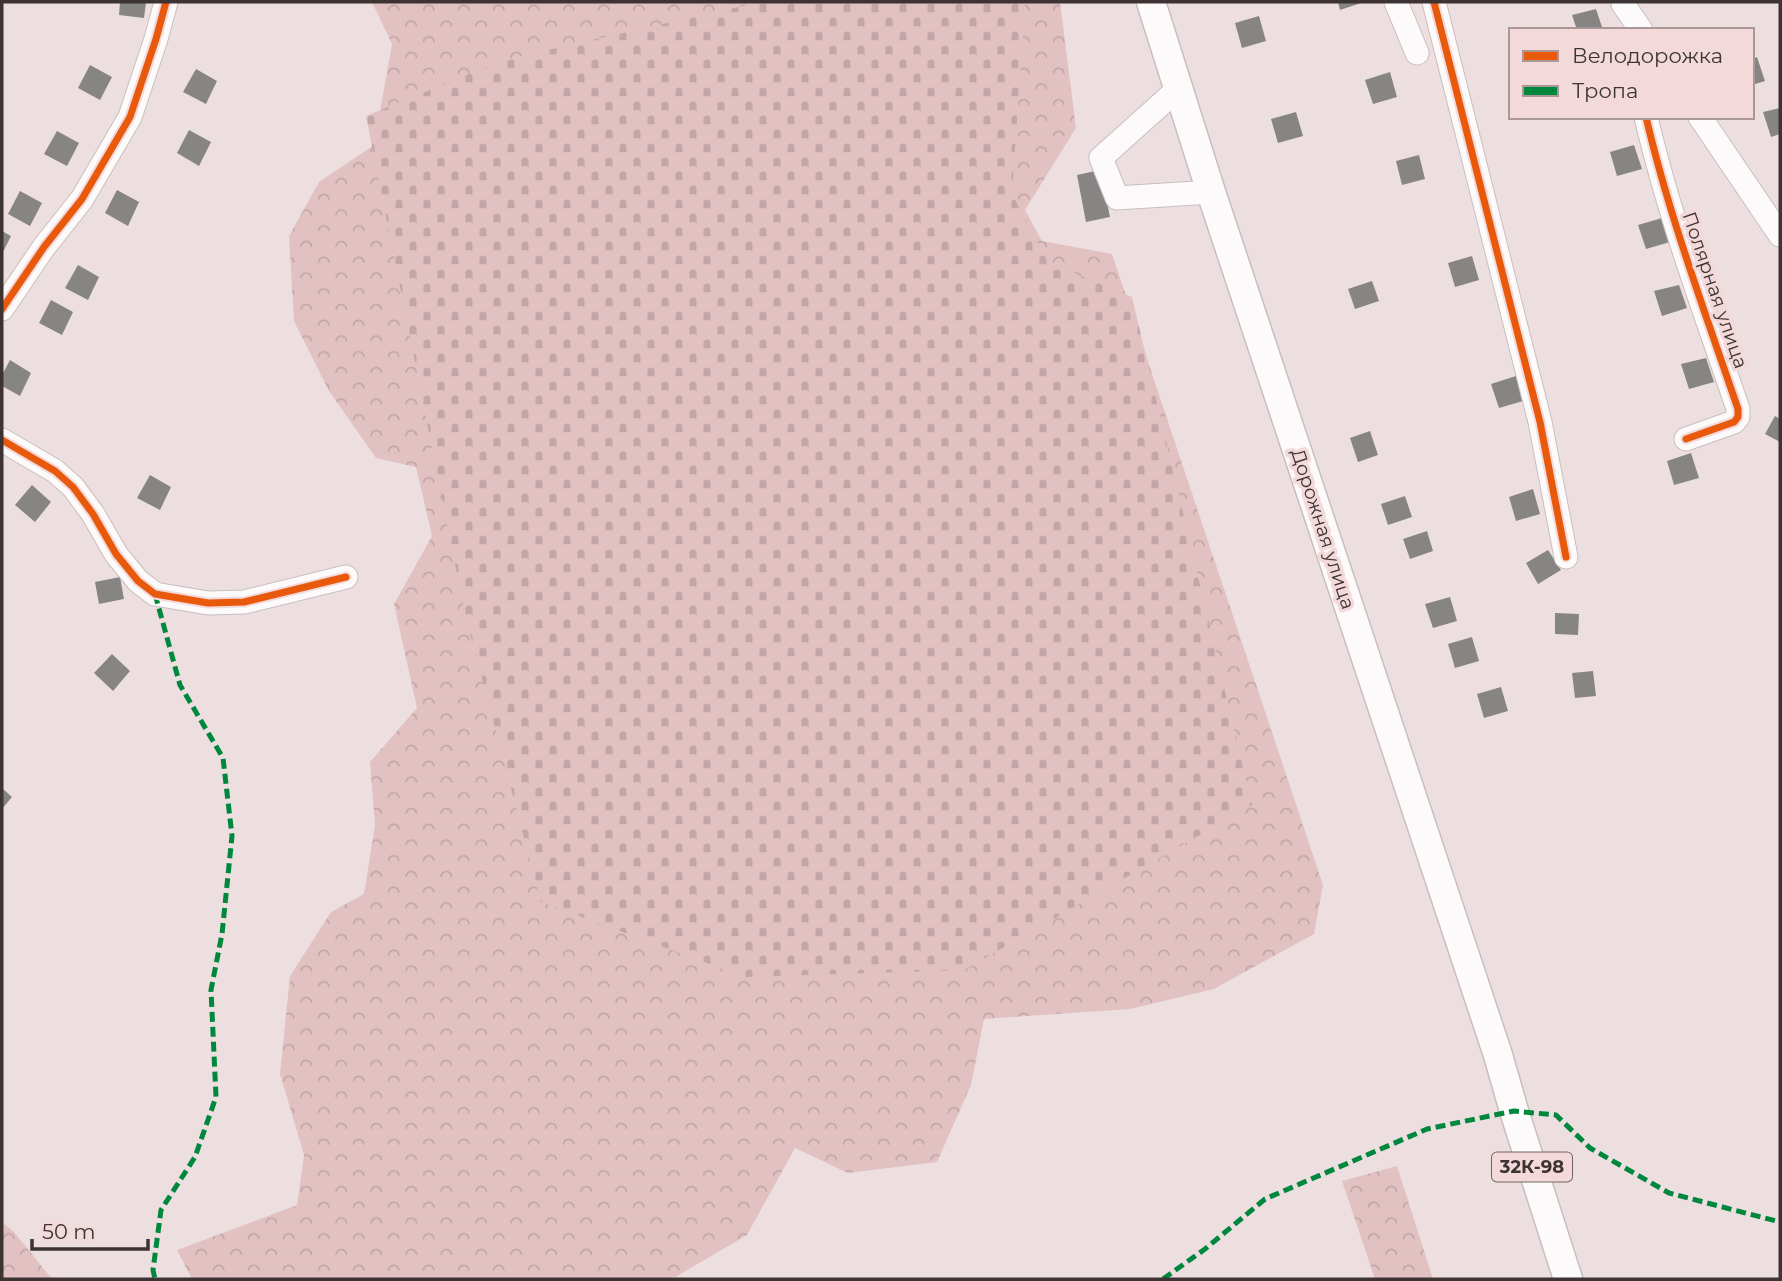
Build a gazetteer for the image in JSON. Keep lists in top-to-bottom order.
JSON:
{
  "streets": {
    "main road": ["Дорожная улица", "32К-98"],
    "street": ["Полярная улица"]
  },
  "legend": ["Велодорожка", "Тропа"],
  "scale_bar": "50 m"
}
